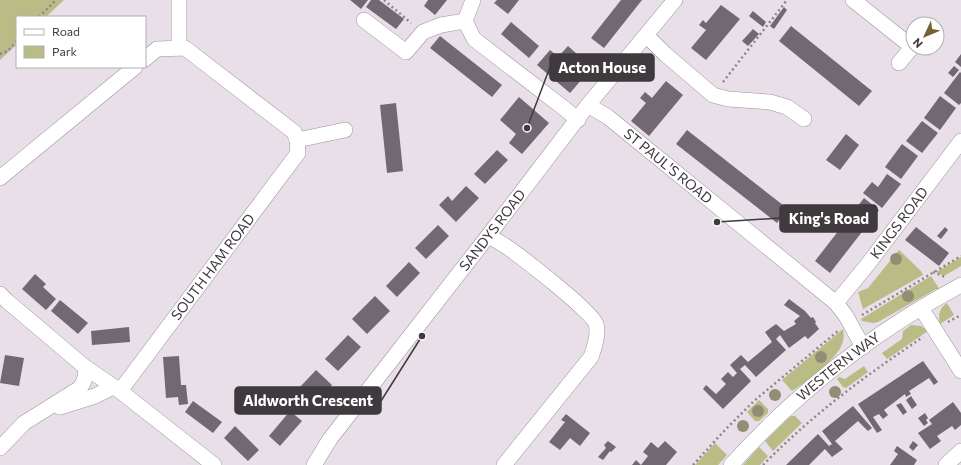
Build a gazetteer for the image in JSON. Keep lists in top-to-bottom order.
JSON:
{
  "streets": {
    "street": [
      "ST PAUL'S ROAD",
      "KINGS ROAD",
      "SANDYS ROAD",
      "SOUTH HAM ROAD",
      "WESTERN WAY"
    ]
  },
  "crossings": [
    ["ST PAUL'S ROAD", "KINGS ROAD"],
    ["ST PAUL'S ROAD", "SANDYS ROAD"],
    ["ST PAUL'S ROAD", "WESTERN WAY"]
  ],
  "places": ["Acton House", "King's Road", "Aldworth Crescent"],
  "legend": ["Road", "Park"],
  "north": "bottom left"
}
